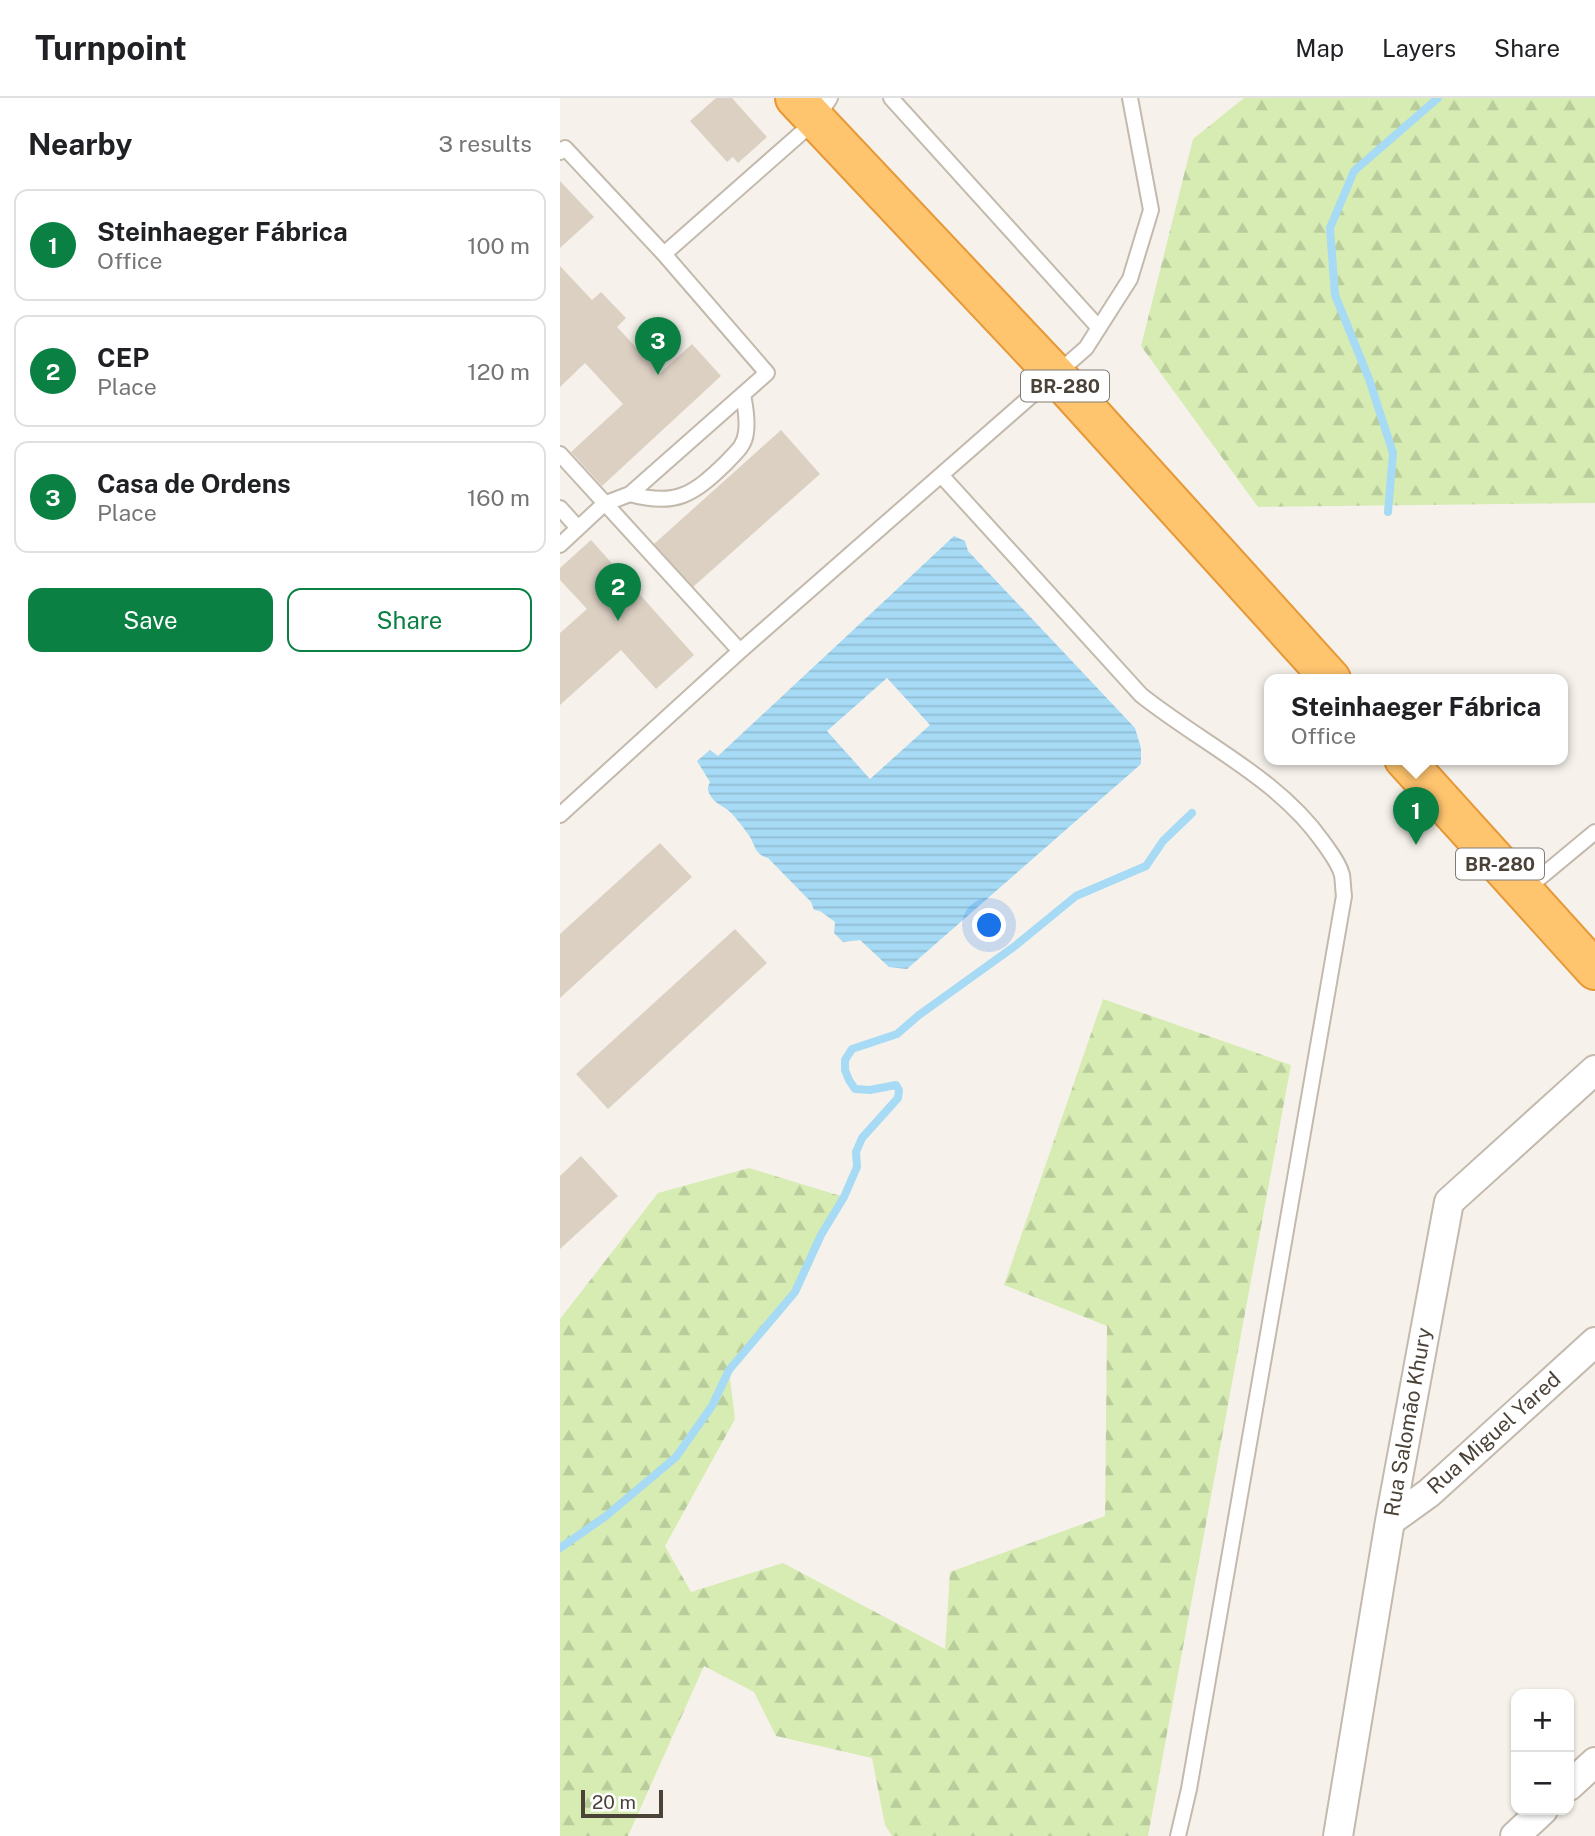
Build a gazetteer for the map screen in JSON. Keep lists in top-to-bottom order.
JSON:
{
  "streets": {
    "highway": ["BR-280"],
    "street": ["Rua Salomão Khury", "Rua Miguel Yared"]
  },
  "crossings": [
    ["Rua Salomão Khury", "Rua Miguel Yared"]
  ],
  "scale_bar": "20 m",
  "page": {
    "header": "Turnpoint",
    "nav": ["Map", "Layers", "Share"],
    "heading": ["Nearby", "3 results"],
    "list": [
      {
        "mark": "1",
        "name": "Steinhaeger Fábrica",
        "note": "Office",
        "value": "100 m"
      },
      {
        "mark": "2",
        "name": "CEP",
        "note": "Place",
        "value": "120 m"
      },
      {
        "mark": "3",
        "name": "Casa de Ordens",
        "note": "Place",
        "value": "160 m"
      }
    ],
    "pins": ["3", "2", "1"],
    "buttons": ["Save", "Share"],
    "popup": ["Steinhaeger Fábrica", "Office"],
    "map_buttons": ["+", "−"],
    "scale": "20 m"
  }
}
